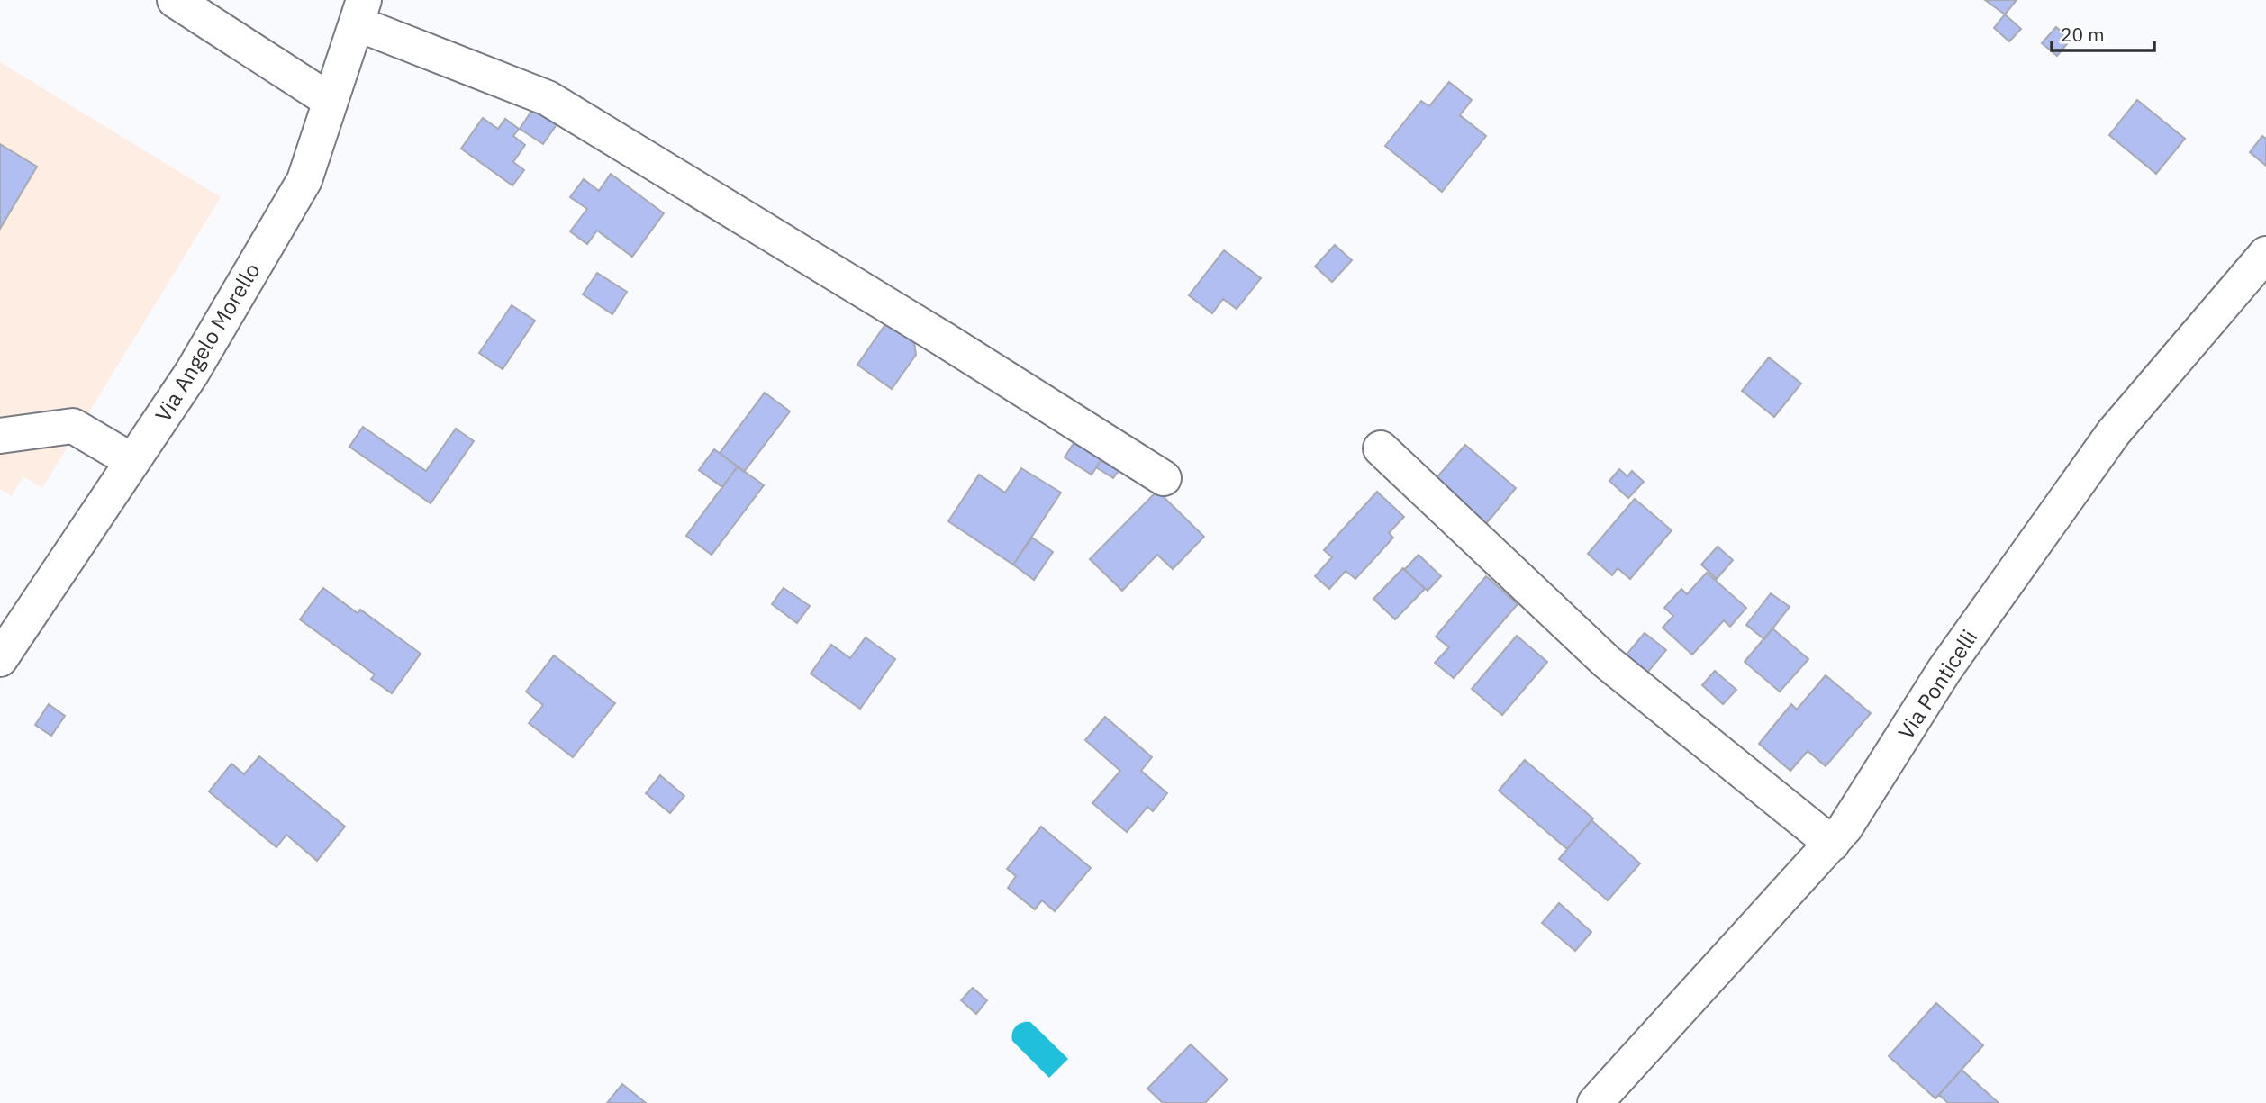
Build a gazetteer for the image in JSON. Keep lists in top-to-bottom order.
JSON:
{
  "streets": {
    "street": ["Via Angelo Morello", "Via Ponticelli"]
  },
  "scale_bar": "20 m"
}
